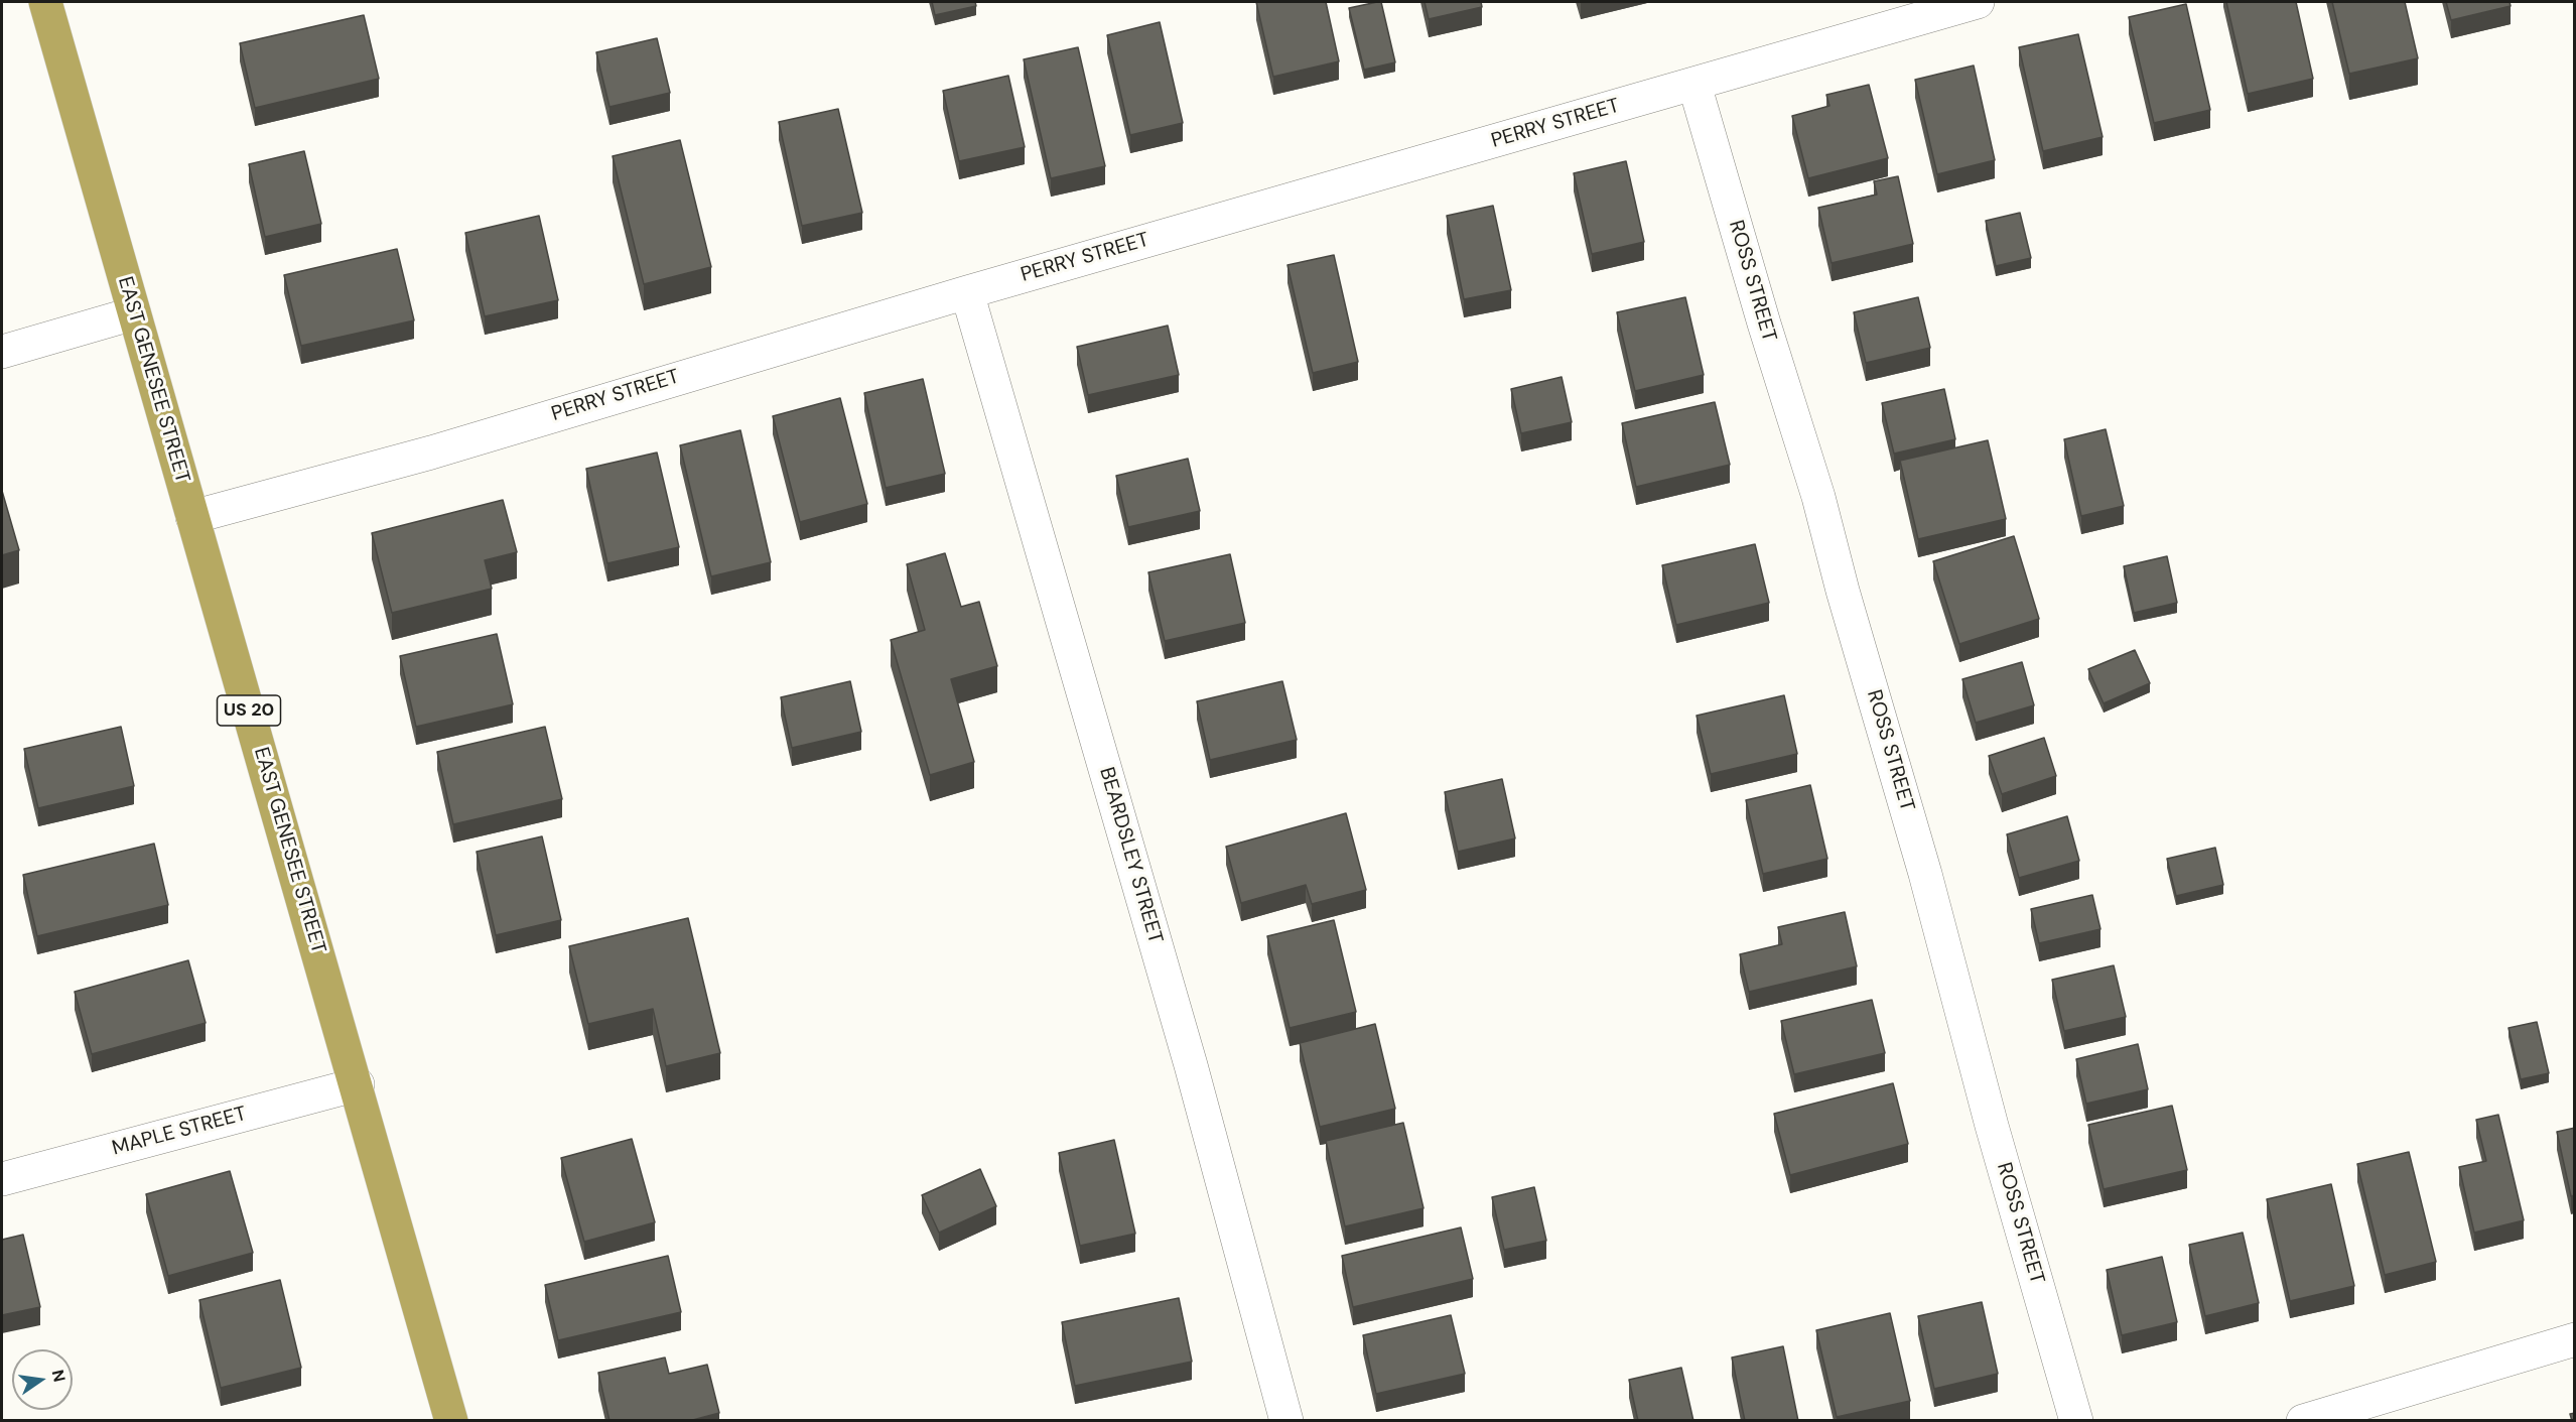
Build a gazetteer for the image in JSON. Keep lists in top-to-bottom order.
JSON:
{
  "streets": {
    "highway": ["EAST GENESEE STREET", "US 20"],
    "street": [
      "PERRY STREET",
      "ROSS STREET",
      "BEARDSLEY STREET",
      "MAPLE STREET"
    ]
  },
  "crossings": [
    ["PERRY STREET", "ROSS STREET"],
    ["PERRY STREET", "EAST GENESEE STREET"],
    ["PERRY STREET", "BEARDSLEY STREET"],
    ["EAST GENESEE STREET", "MAPLE STREET"]
  ],
  "north": "right"
}
